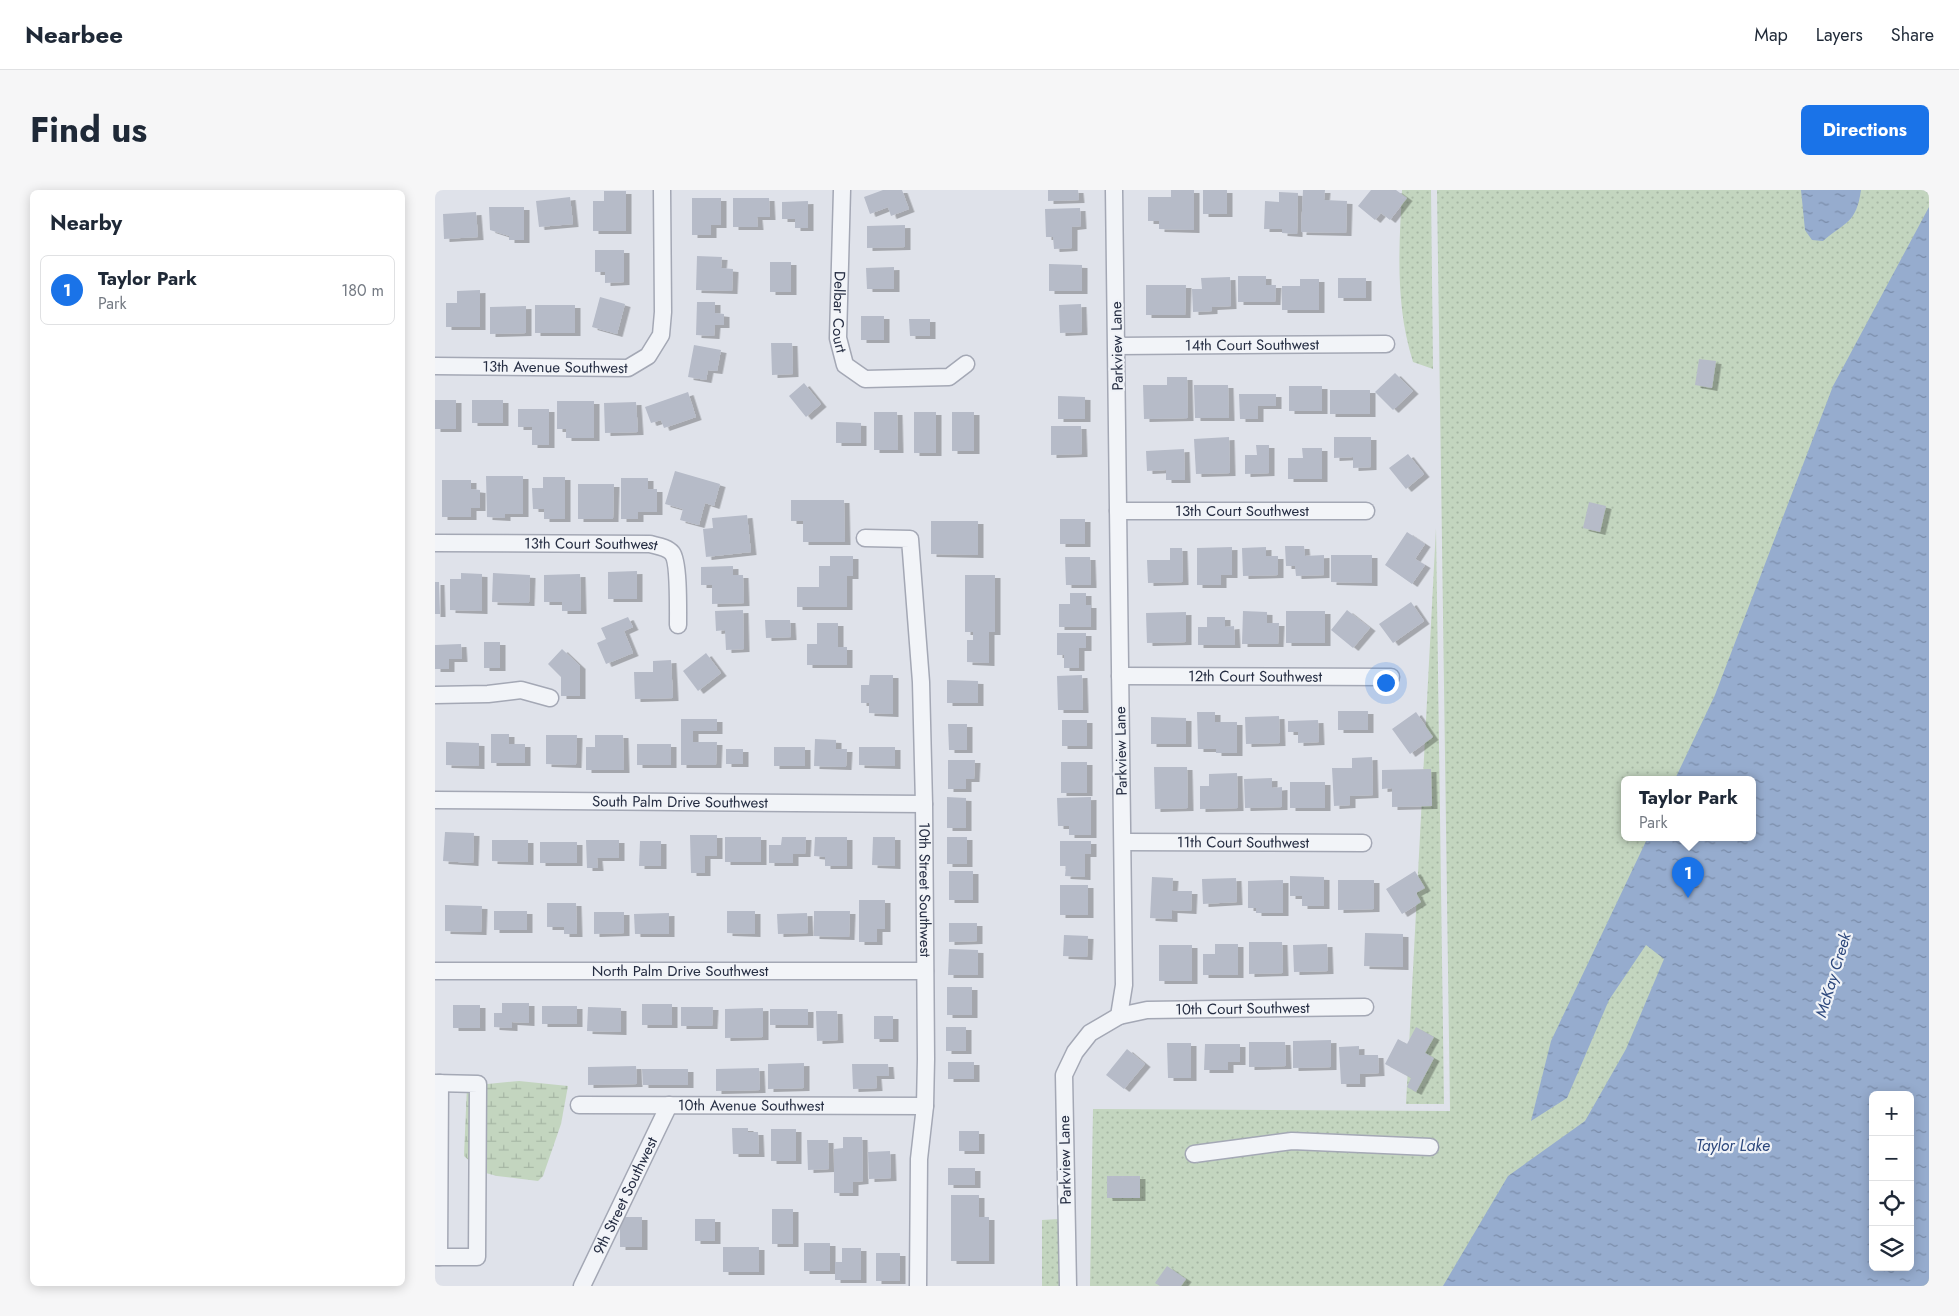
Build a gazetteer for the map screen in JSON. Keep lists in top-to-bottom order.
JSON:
{
  "streets": {
    "street": [
      "Delbar Court",
      "14th Court Southwest",
      "Parkview Lane",
      "13th Avenue Southwest",
      "13th Court Southwest",
      "12th Court Southwest",
      "South Palm Drive Southwest",
      "11th Court Southwest",
      "10th Street Southwest",
      "North Palm Drive Southwest",
      "10th Court Southwest",
      "10th Avenue Southwest",
      "9th Street Southwest"
    ]
  },
  "crossings": [
    ["14th Court Southwest", "Parkview Lane"],
    ["Parkview Lane", "13th Court Southwest"],
    ["Parkview Lane", "12th Court Southwest"],
    ["Parkview Lane", "11th Court Southwest"],
    ["Parkview Lane", "10th Court Southwest"],
    ["South Palm Drive Southwest", "10th Street Southwest"],
    ["10th Street Southwest", "North Palm Drive Southwest"],
    ["10th Street Southwest", "10th Avenue Southwest"],
    ["10th Avenue Southwest", "9th Street Southwest"]
  ],
  "water": ["McKay Creek", "Taylor Lake"],
  "page": {
    "header": "Nearbee",
    "nav": ["Map", "Layers", "Share"],
    "title": "Find us",
    "buttons": "Directions",
    "heading": "Nearby",
    "list": [
      {
        "mark": "1",
        "name": "Taylor Park",
        "note": "Park",
        "value": "180 m"
      }
    ],
    "popup": ["Taylor Park", "Park"],
    "pins": "1",
    "map_buttons": ["+", "−"]
  }
}
